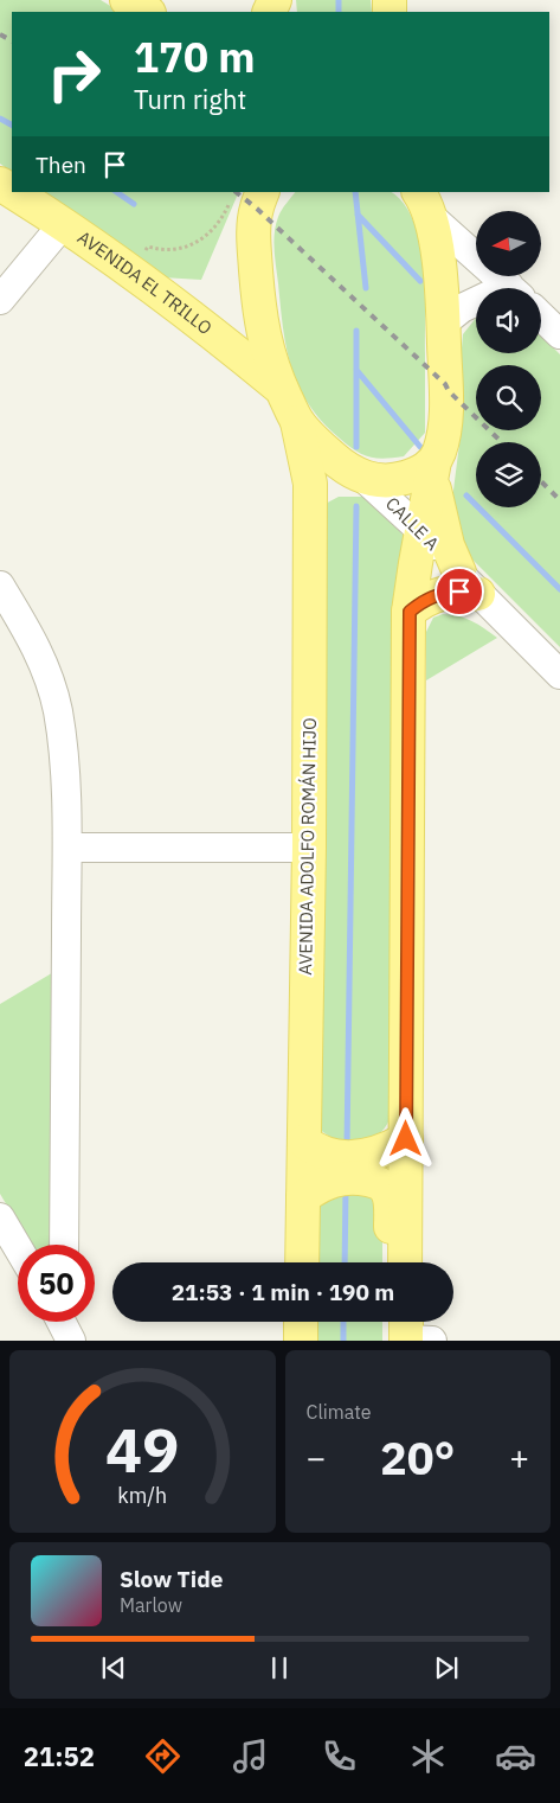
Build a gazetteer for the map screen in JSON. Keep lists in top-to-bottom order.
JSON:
{
  "streets": {
    "main road": ["AVENIDA EL TRILLO", "AVENIDA ADOLFO ROMÁN HIJO"],
    "street": ["CALLE A"]
  },
  "north": "left",
  "page": {
    "turn": ["170 m", "Turn right"],
    "then": "Then",
    "limit": "50",
    "trip": "21:53 · 1 min · 190 m",
    "tile": "Climate",
    "heat": ["−", "20°", "+"],
    "song": ["Slow Tide", "Marlow"],
    "tabs": "21:52",
    "gauge": ["49", "km/h"]
  }
}
